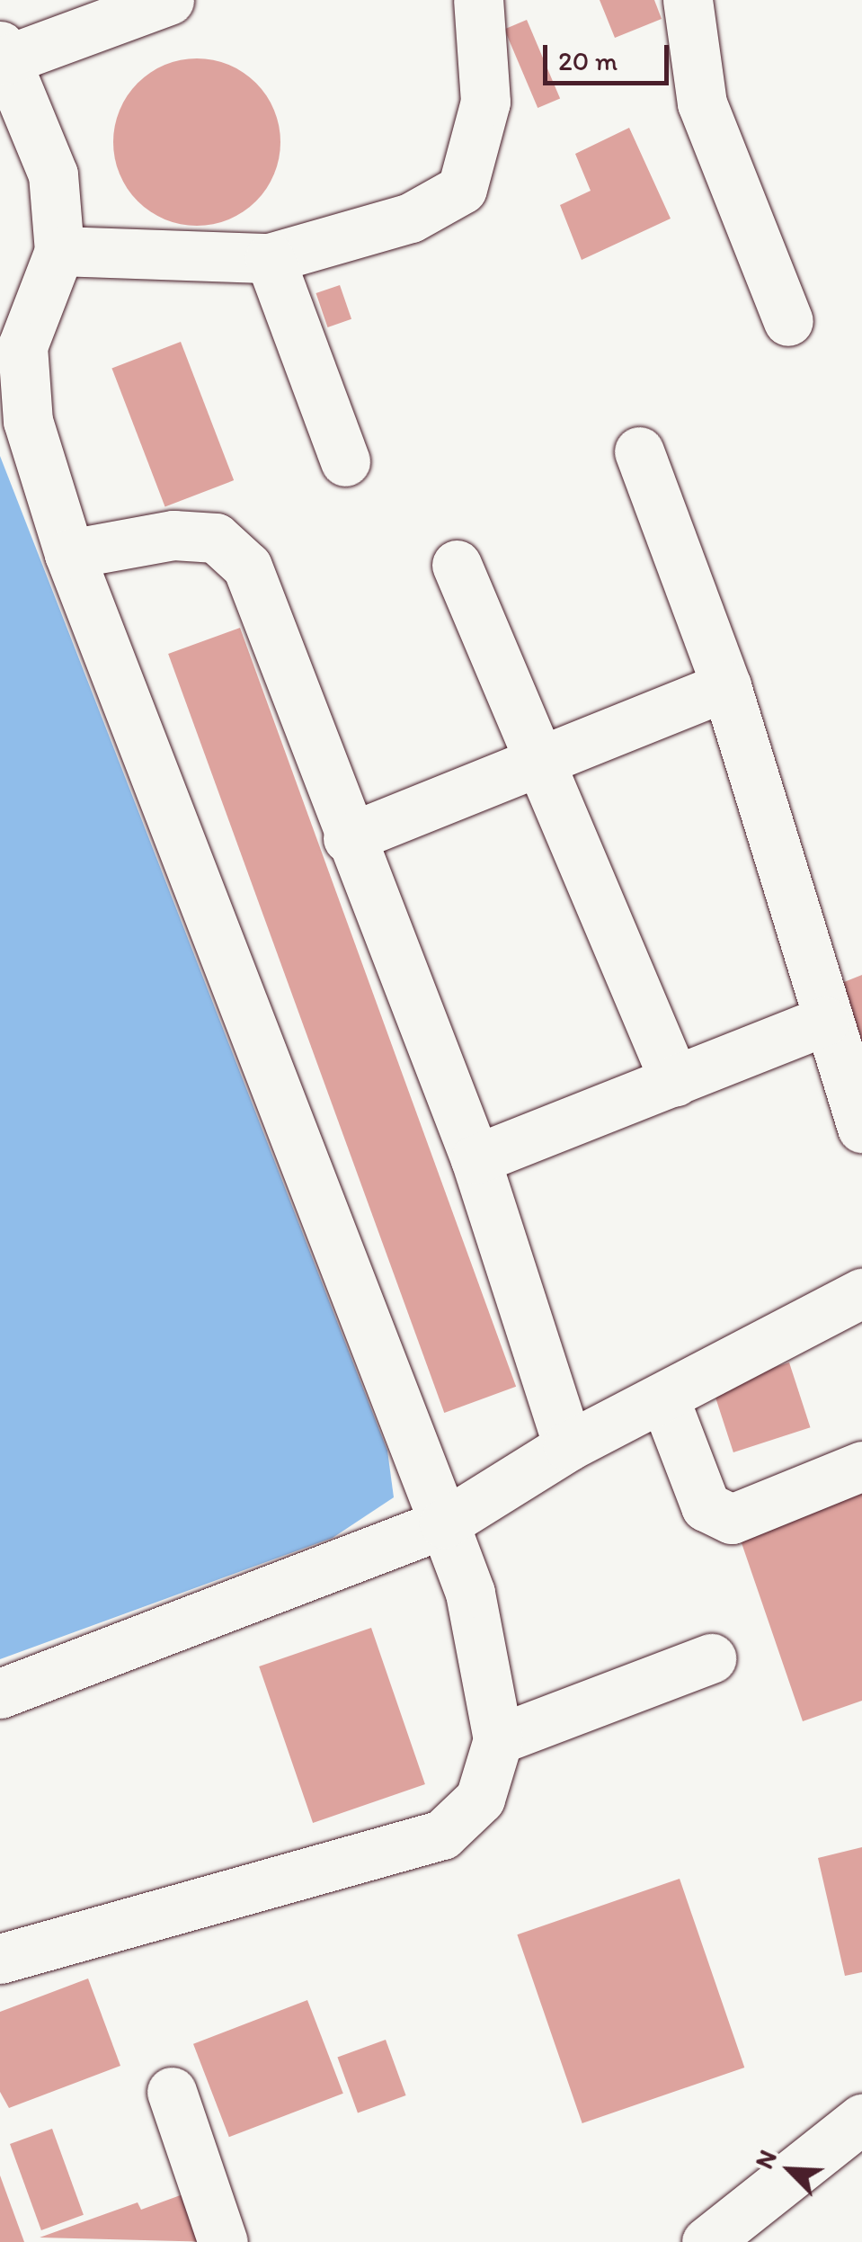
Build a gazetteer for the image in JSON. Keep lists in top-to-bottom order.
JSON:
{
  "scale_bar": "20 m",
  "north": "top left"
}
